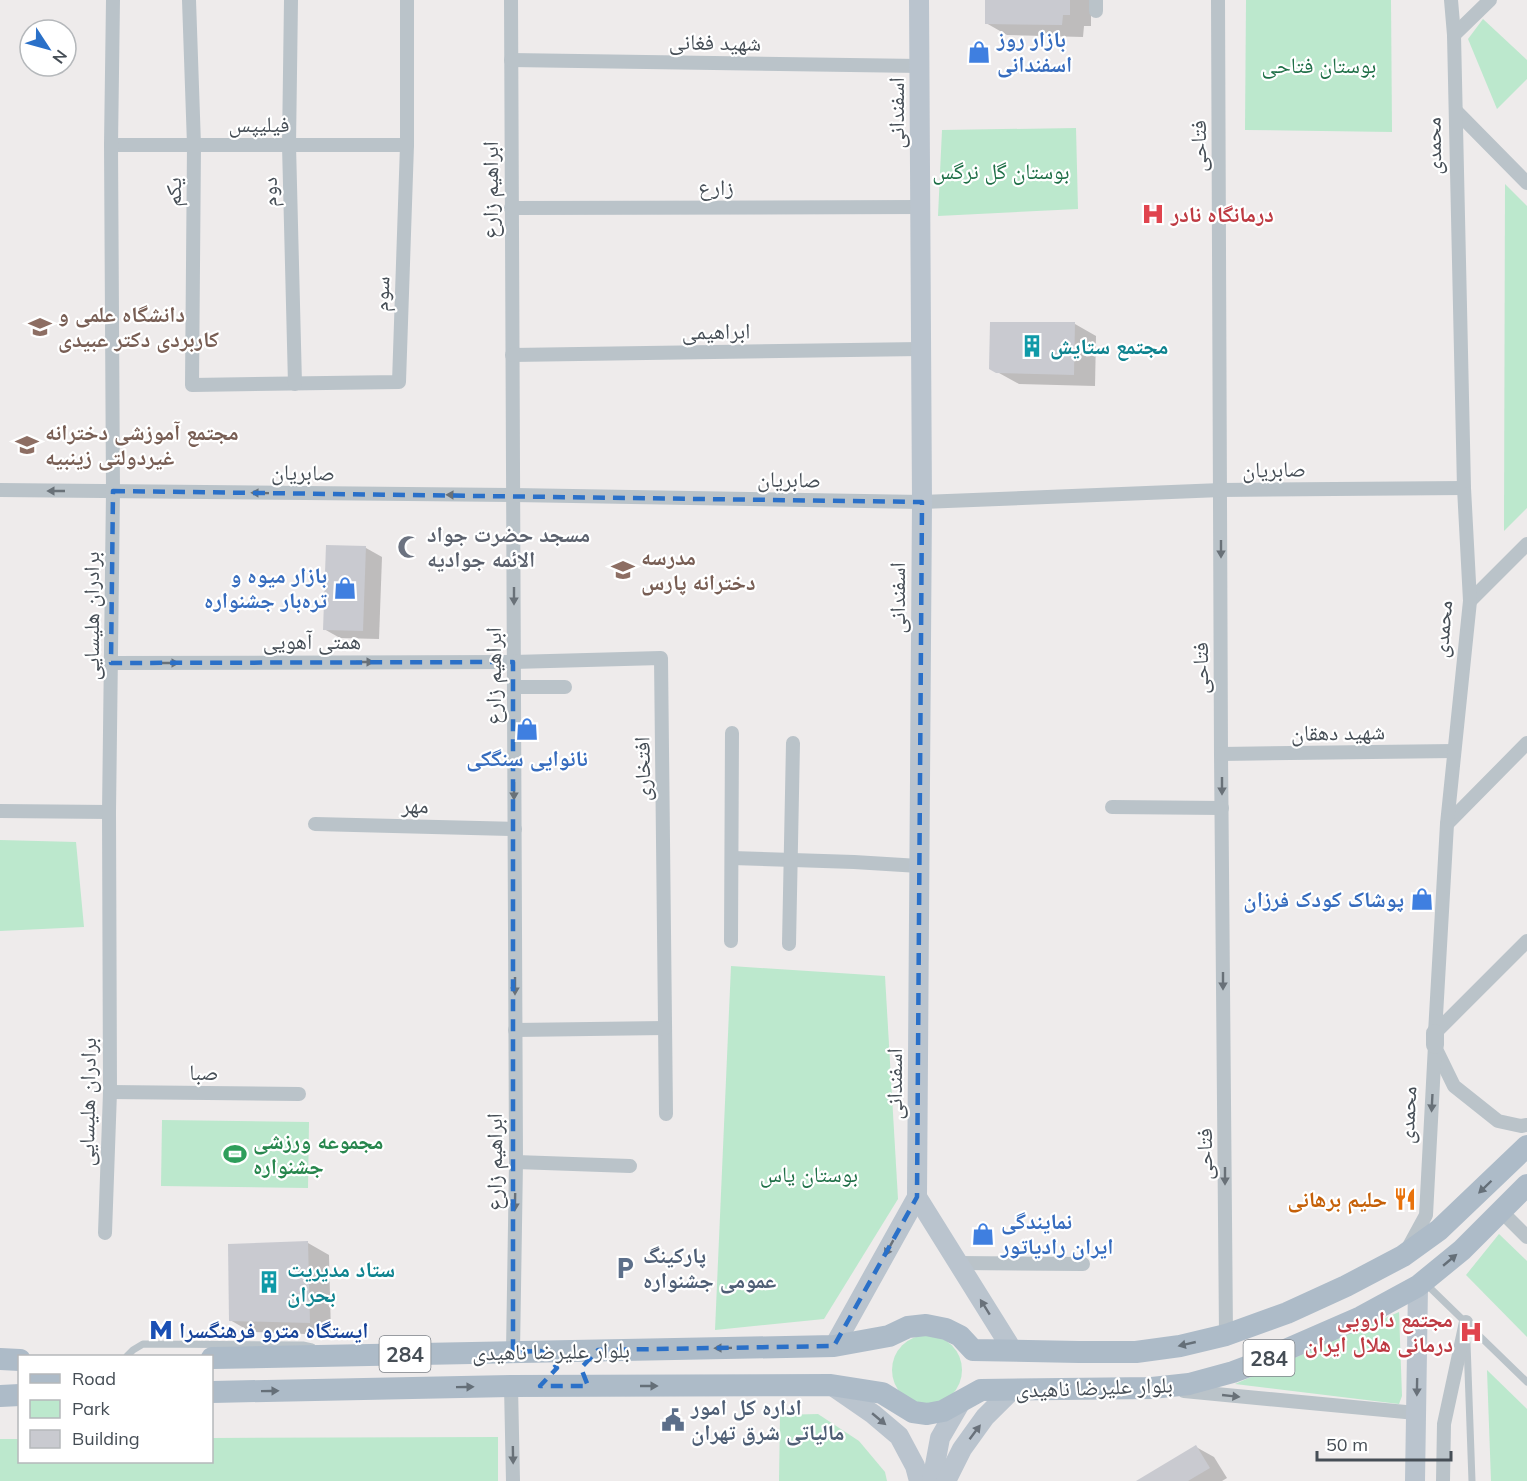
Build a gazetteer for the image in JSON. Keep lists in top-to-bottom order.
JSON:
{
  "streets": {
    "main road": ["اسفندانی", "بلوار علیرضا ناهیدی", "284"],
    "street": [
      "شهید فغانی",
      "فیلیپس",
      "فتاحی",
      "محمدی",
      "زارع",
      "ابراهیم زارع",
      "یکم",
      "دوم",
      "سوم",
      "ابراهیمی",
      "صابریان",
      "برادران هلیسایی",
      "همتی آهویی",
      "شهید دهقان",
      "افتخاری",
      "مهر",
      "صبا"
    ]
  },
  "crossings": [
    ["شهید فغانی", "اسفندانی"],
    ["شهید فغانی", "ابراهیم زارع"],
    ["اسفندانی", "زارع"],
    ["اسفندانی", "ابراهیمی"],
    ["اسفندانی", "صابریان"],
    ["فیلیپس", "یکم"],
    ["فیلیپس", "دوم"],
    ["فیلیپس", "سوم"],
    ["فیلیپس", "برادران هلیسایی"],
    ["فتاحی", "صابریان"],
    ["فتاحی", "شهید دهقان"],
    ["فتاحی", "بلوار علیرضا ناهیدی"],
    ["محمدی", "صابریان"],
    ["محمدی", "شهید دهقان"],
    ["محمدی", "بلوار علیرضا ناهیدی"],
    ["زارع", "ابراهیم زارع"],
    ["ابراهیم زارع", "ابراهیمی"],
    ["ابراهیم زارع", "صابریان"],
    ["ابراهیم زارع", "همتی آهویی"],
    ["ابراهیم زارع", "افتخاری"],
    ["ابراهیم زارع", "مهر"],
    ["ابراهیم زارع", "بلوار علیرضا ناهیدی"],
    ["یکم", "سوم"],
    ["دوم", "سوم"],
    ["صابریان", "برادران هلیسایی"],
    ["برادران هلیسایی", "همتی آهویی"],
    ["برادران هلیسایی", "صبا"],
    ["همتی آهویی", "افتخاری"]
  ],
  "one_way": [
    "فتاحی",
    "ابراهیم زارع",
    "صابریان",
    "همتی آهویی"
  ],
  "parks": ["بوستان فتاحی", "بوستان گل نرگس", "بوستان یاس"],
  "places": {
    "shop": [
      "بازار روز اسفندانی",
      "بازار میوه و تره‌بار جشنواره",
      "نانوایی سنگکی",
      "پوشاک کودک فرزان",
      "نمایندگی ایران رادیاتور"
    ],
    "hospital": ["درمانگاه نادر", "مجتمع دارویی درمانی هلال ایران"],
    "school or university": ["دانشگاه علمی و کاربردی دکتر عبیدی", "مجتمع آموزشی دخترانه غیردولتی زینبیه", "مدرسه دخترانه پارس"],
    "building": ["مجتمع ستایش", "ستاد مدیریت بحران"],
    "mosque": ["مسجد حضرت جواد الائمه جوادیه"],
    "sports": ["مجموعه ورزشی جشنواره"],
    "restaurant": ["حلیم برهانی"],
    "parking": ["پارکینگ عمومی جشنواره"],
    "metro station": ["ایستگاه مترو فرهنگسرا"],
    "public building": ["اداره کل امور مالیاتی شرق تهران"]
  },
  "legend": ["Road", "Park", "Building"],
  "scale_bar": "50 m",
  "north": "bottom right"
}
